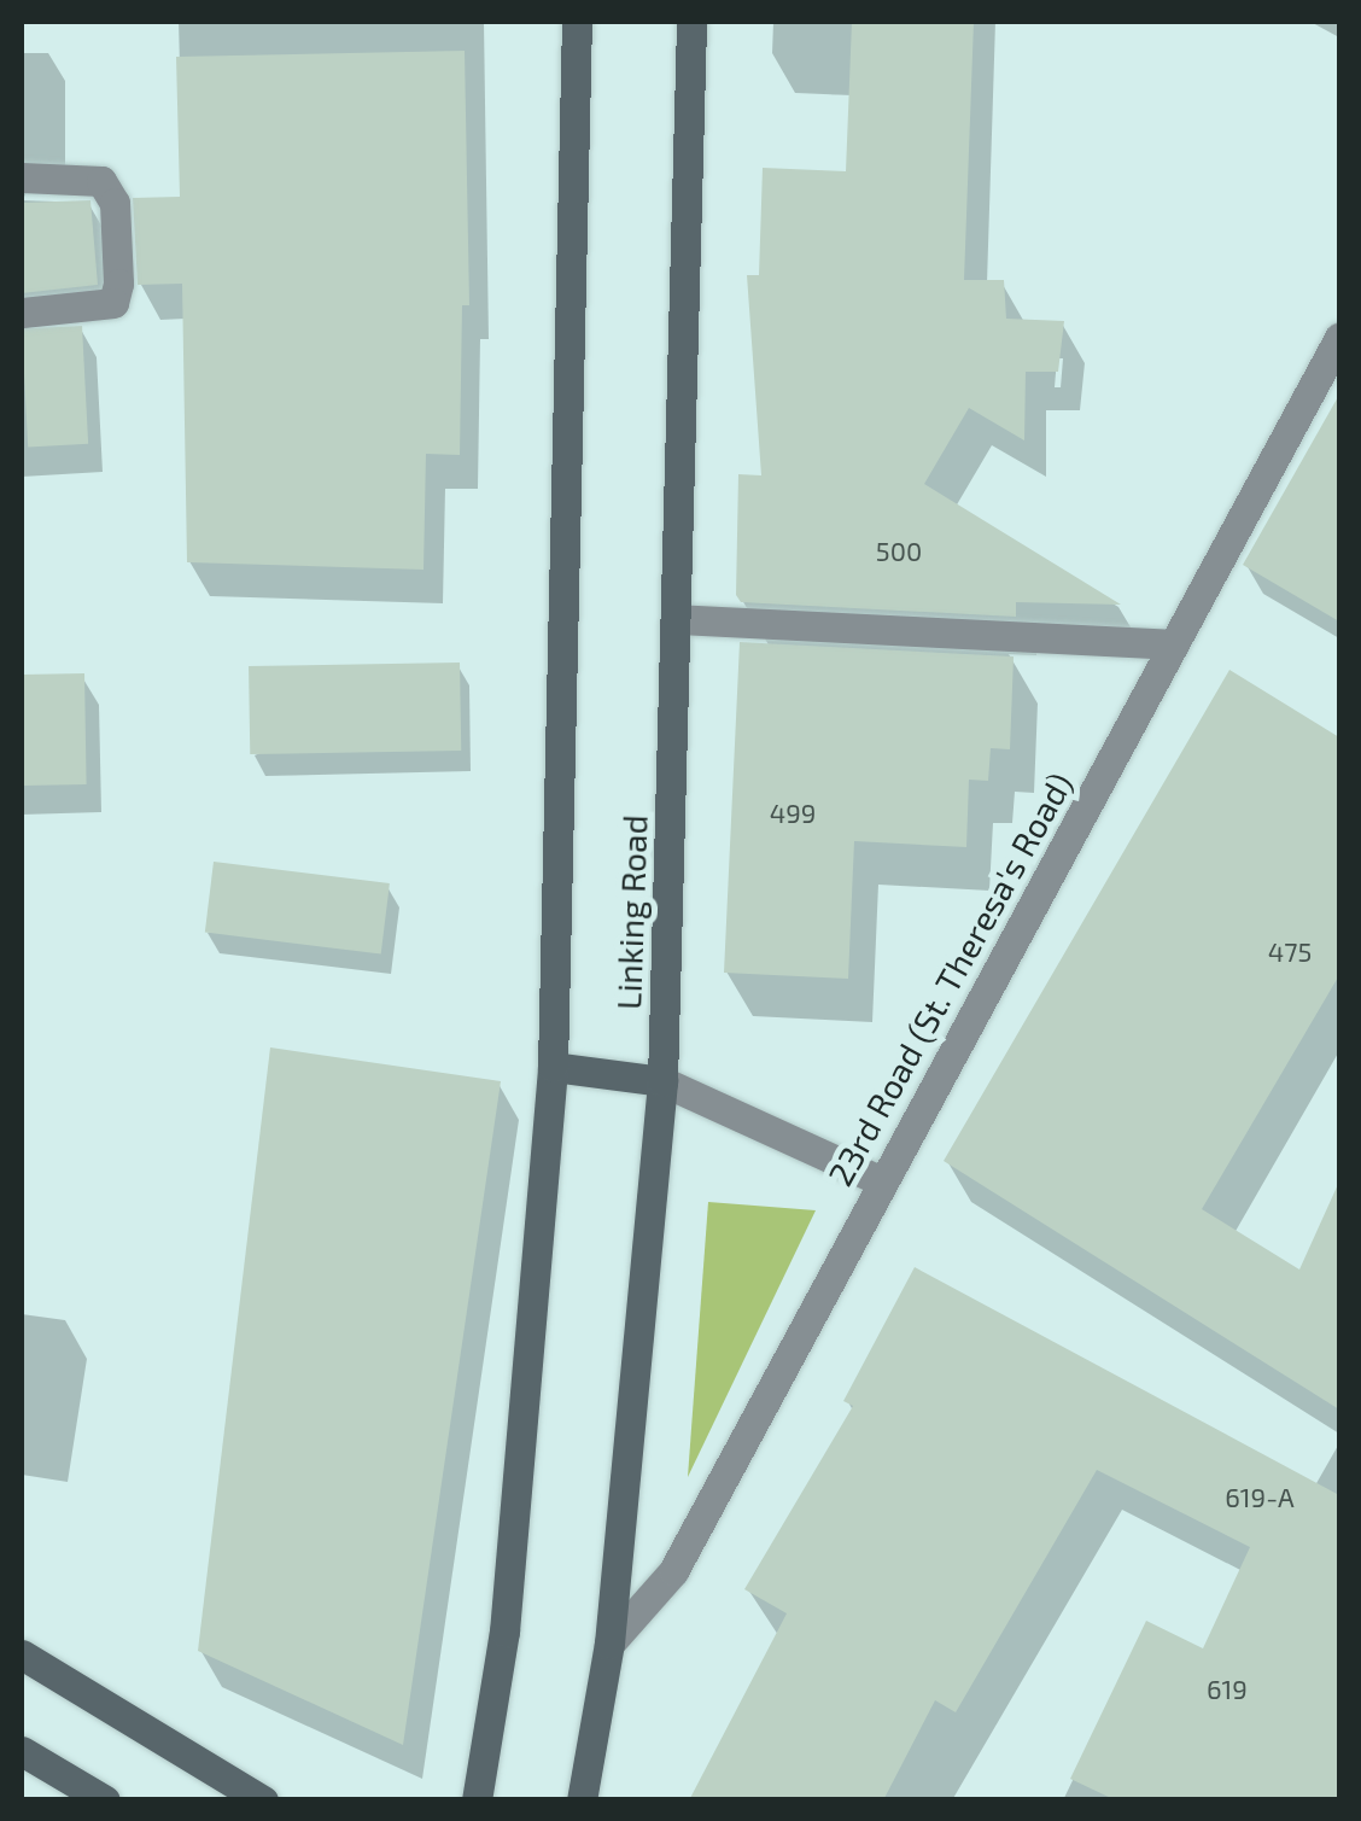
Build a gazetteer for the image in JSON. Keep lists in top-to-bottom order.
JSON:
{
  "streets": {
    "main road": ["Linking Road"],
    "street": ["23rd Road (St. Theresa's Road)"]
  },
  "crossings": [
    ["Linking Road", "23rd Road (St. Theresa's Road)"]
  ],
  "house_numbers": [
    "500",
    "499",
    "475",
    "619-A",
    "619"
  ]
}
